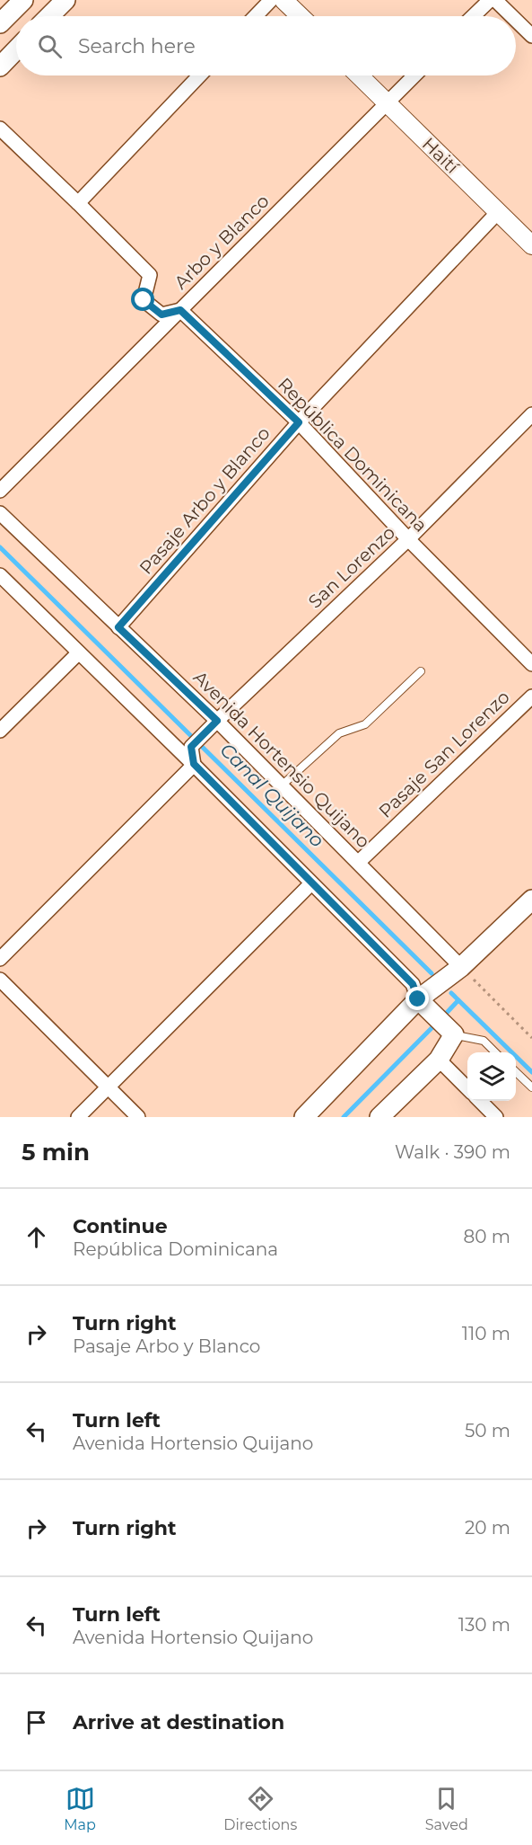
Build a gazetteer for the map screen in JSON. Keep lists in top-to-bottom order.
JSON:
{
  "streets": {
    "street": [
      "Haití",
      "Arbo y Blanco",
      "República Dominicana",
      "Pasaje Arbo y Blanco",
      "San Lorenzo",
      "Pasaje San Lorenzo",
      "Avenida Hortensio Quijano"
    ]
  },
  "crossings": [
    ["Haití", "Arbo y Blanco"],
    ["Haití", "Pasaje Arbo y Blanco"],
    ["Arbo y Blanco", "República Dominicana"],
    ["República Dominicana", "Pasaje Arbo y Blanco"],
    ["República Dominicana", "San Lorenzo"],
    ["Pasaje Arbo y Blanco", "Avenida Hortensio Quijano"],
    ["San Lorenzo", "Avenida Hortensio Quijano"],
    ["Pasaje San Lorenzo", "Avenida Hortensio Quijano"]
  ],
  "water": ["Canal Quijano"],
  "page": {
    "search": "Search here",
    "heading": ["5 min", "Walk · 390 m"],
    "list": [
      ["Continue", "República Dominicana", "80 m"],
      ["Turn right", "Pasaje Arbo y Blanco", "110 m"],
      ["Turn left", "Avenida Hortensio Quijano", "50 m"],
      ["Turn right", "20 m"],
      ["Turn left", "Avenida Hortensio Quijano", "130 m"],
      "Arrive at destination"
    ],
    "nav": ["Map", "Directions", "Saved"]
  }
}
